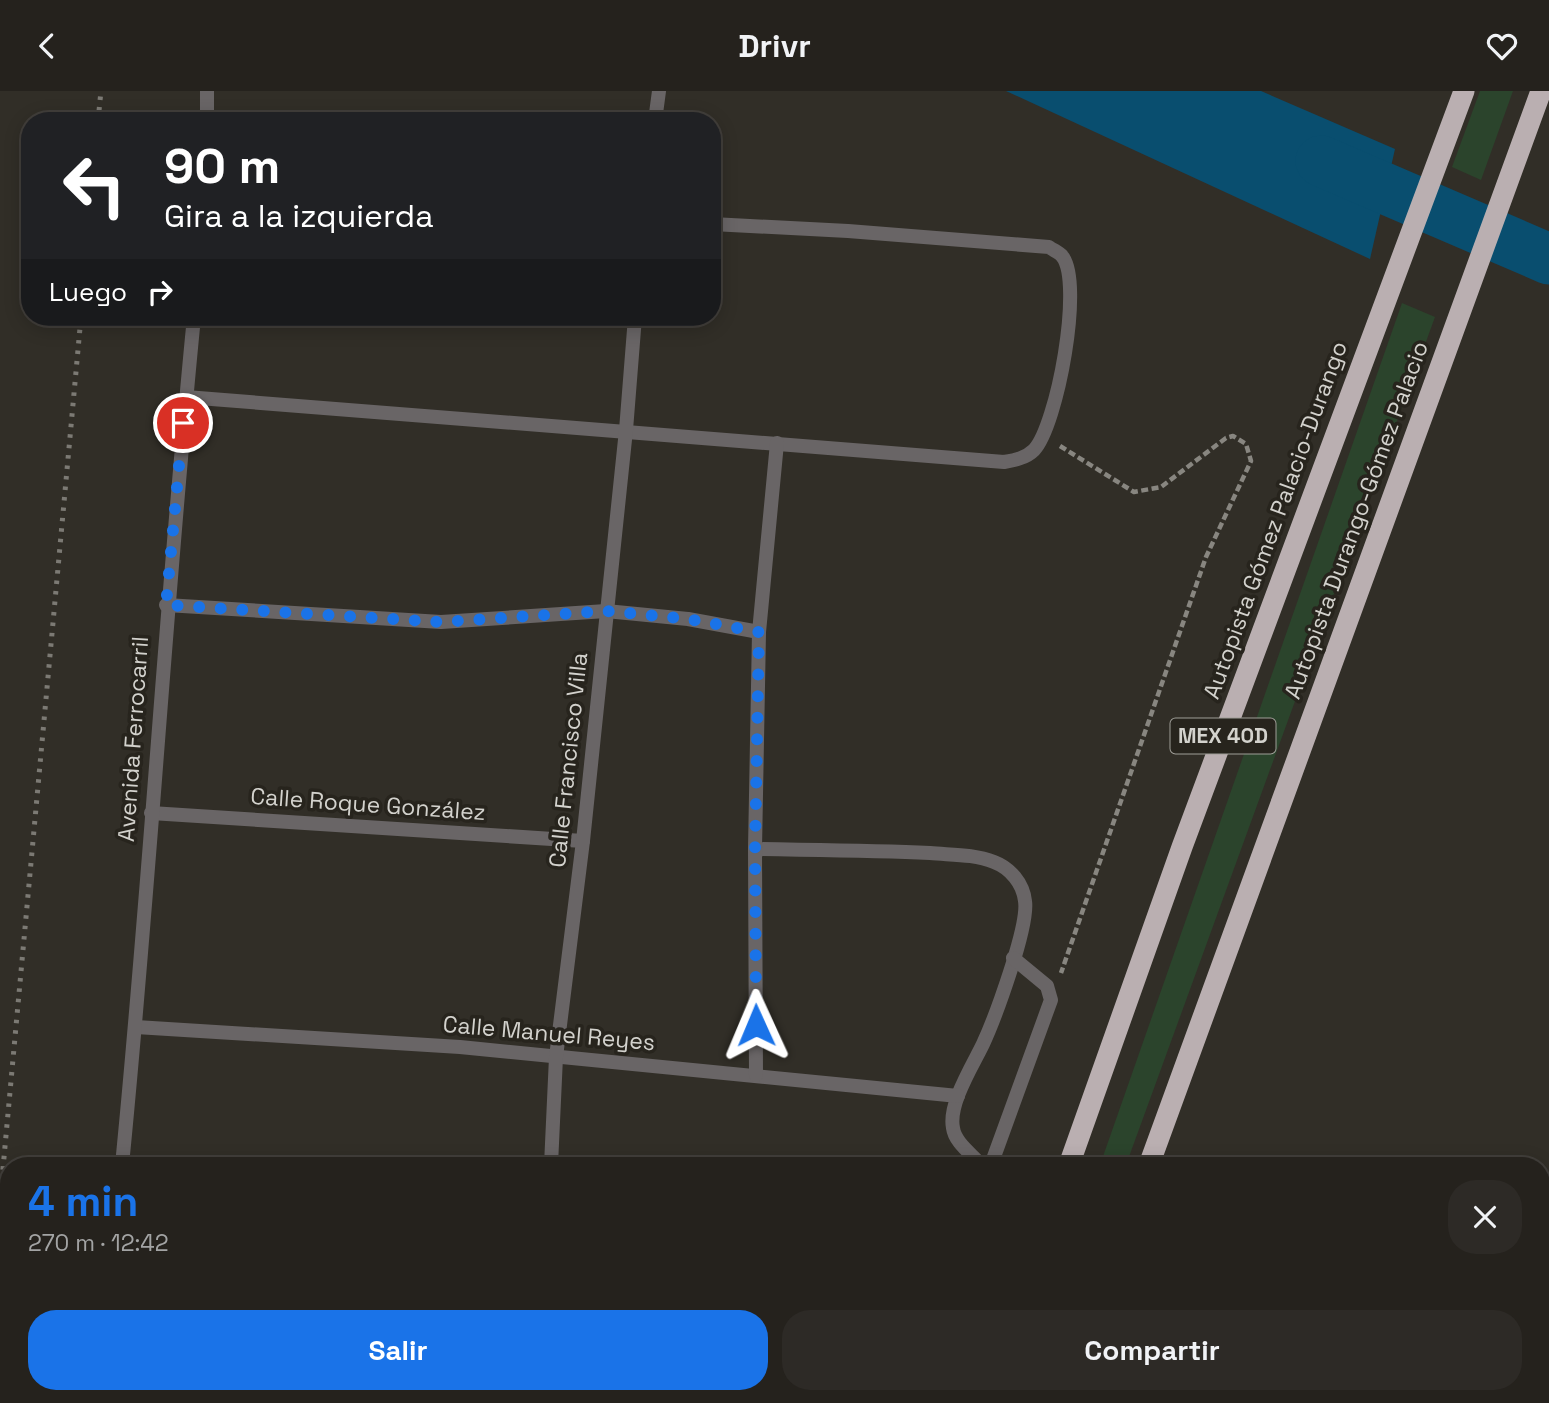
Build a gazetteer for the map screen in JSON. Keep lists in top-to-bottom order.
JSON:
{
  "streets": {
    "highway": ["Autopista Gómez Palacio-Durango", "Autopista Durango-Gómez Palacio", "MEX 40D"],
    "street": [
      "Avenida Ferrocarril",
      "Calle Francisco Villa",
      "Calle Roque González",
      "Calle Manuel Reyes"
    ]
  },
  "crossings": [
    ["Avenida Ferrocarril", "Calle Roque González"],
    ["Avenida Ferrocarril", "Calle Manuel Reyes"],
    ["Calle Francisco Villa", "Calle Roque González"],
    ["Calle Francisco Villa", "Calle Manuel Reyes"]
  ],
  "page": {
    "header": "Drivr",
    "turn": ["90 m", "Gira a la izquierda"],
    "then": "Luego",
    "heading": ["4 min", "270 m · 12:42"],
    "buttons": ["Salir", "Compartir"]
  }
}
